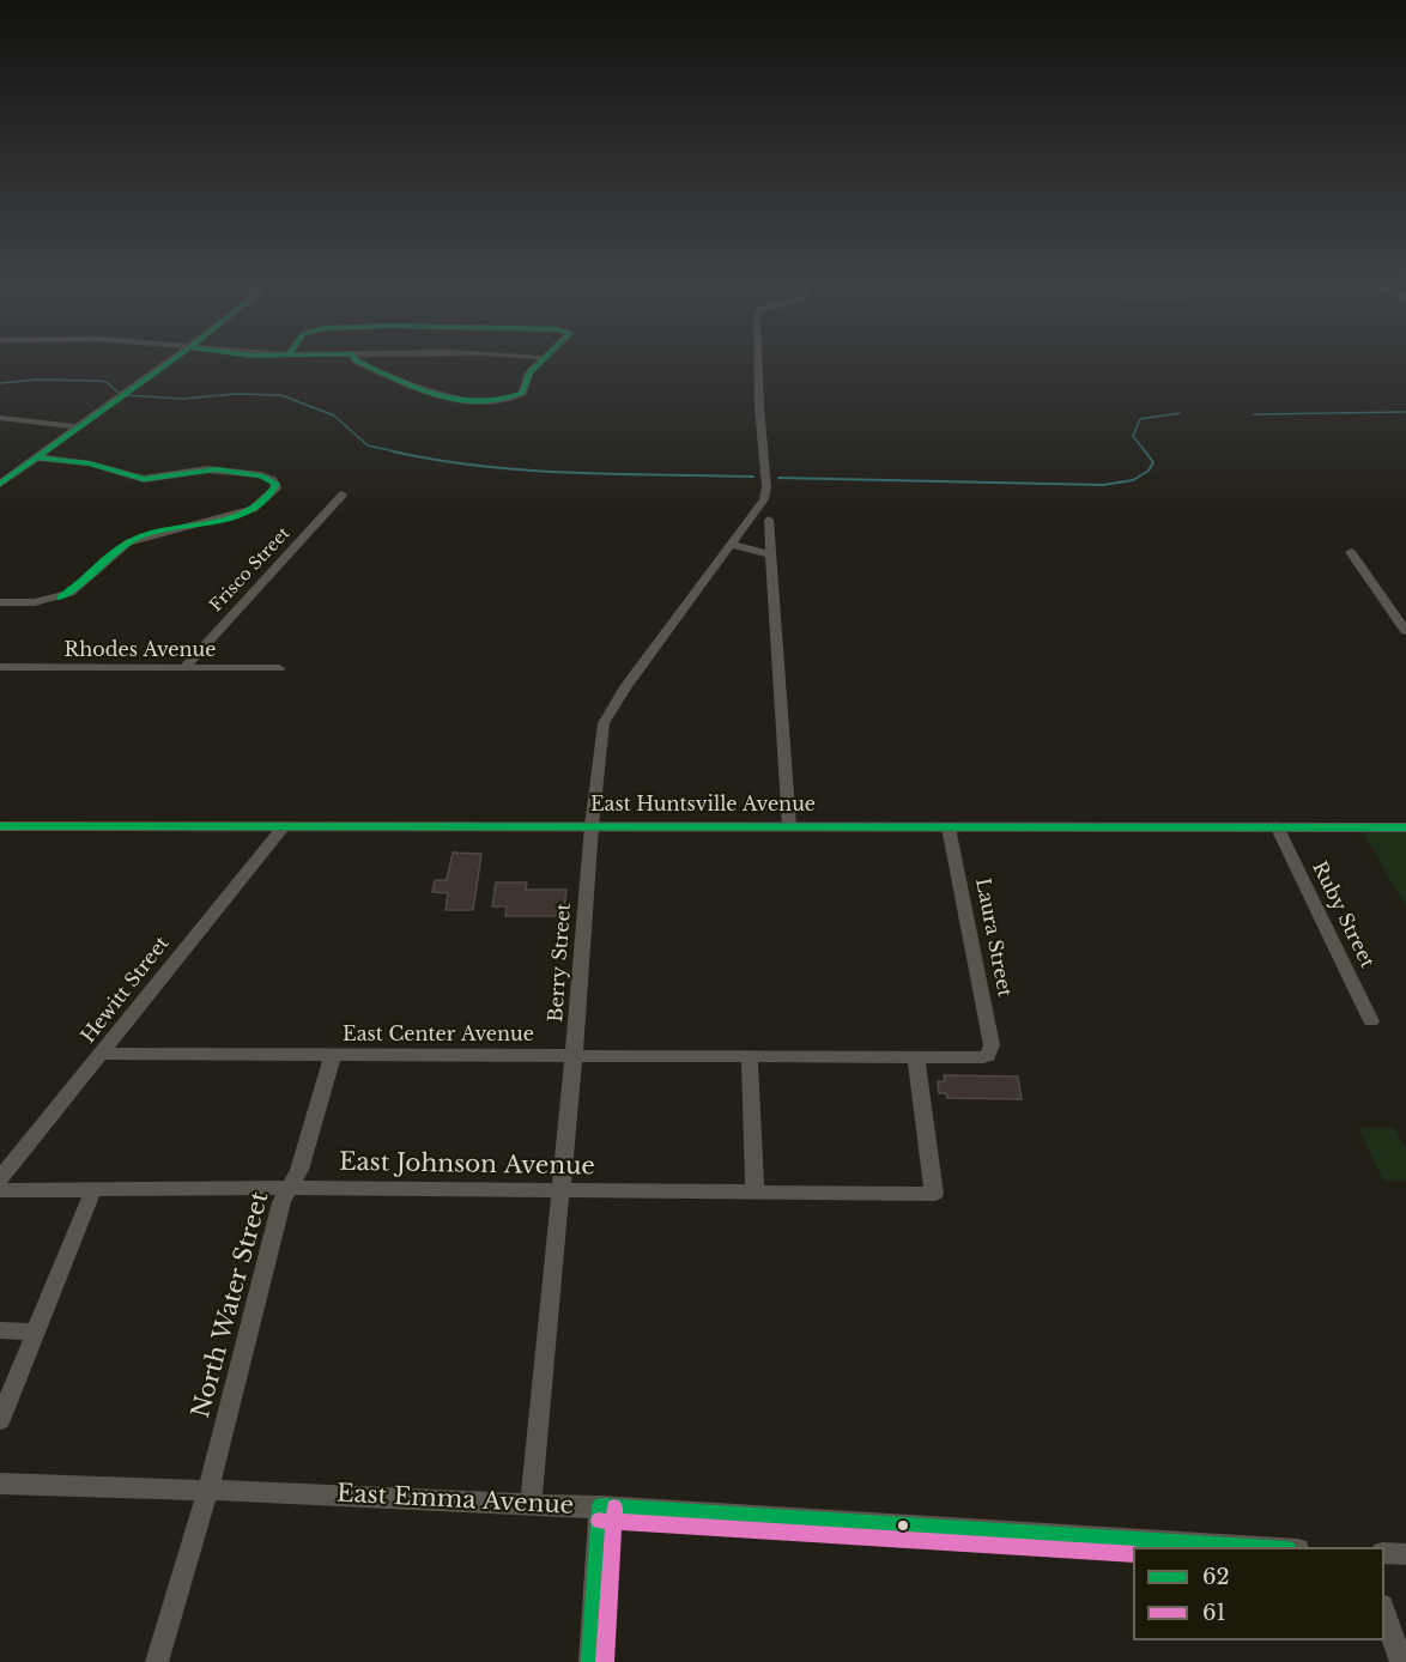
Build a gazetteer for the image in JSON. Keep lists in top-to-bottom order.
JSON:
{
  "streets": {
    "main road": ["East Huntsville Avenue"],
    "street": [
      "Frisco Street",
      "Rhodes Avenue",
      "Ruby Street",
      "Laura Street",
      "Berry Street",
      "Hewitt Street",
      "East Center Avenue",
      "East Johnson Avenue",
      "North Water Street",
      "East Emma Avenue"
    ]
  },
  "crossings": [
    ["Frisco Street", "Rhodes Avenue"],
    ["East Huntsville Avenue", "Ruby Street"],
    ["East Huntsville Avenue", "Laura Street"],
    ["East Huntsville Avenue", "Berry Street"],
    ["East Huntsville Avenue", "Hewitt Street"],
    ["Laura Street", "East Center Avenue"],
    ["Berry Street", "East Center Avenue"],
    ["Berry Street", "East Johnson Avenue"],
    ["Berry Street", "East Emma Avenue"],
    ["Hewitt Street", "East Center Avenue"],
    ["East Center Avenue", "East Johnson Avenue"],
    ["East Center Avenue", "North Water Street"],
    ["East Johnson Avenue", "North Water Street"],
    ["North Water Street", "East Emma Avenue"]
  ],
  "lines": ["transit line 62", "transit line 61"],
  "legend": ["62", "61"]
}
